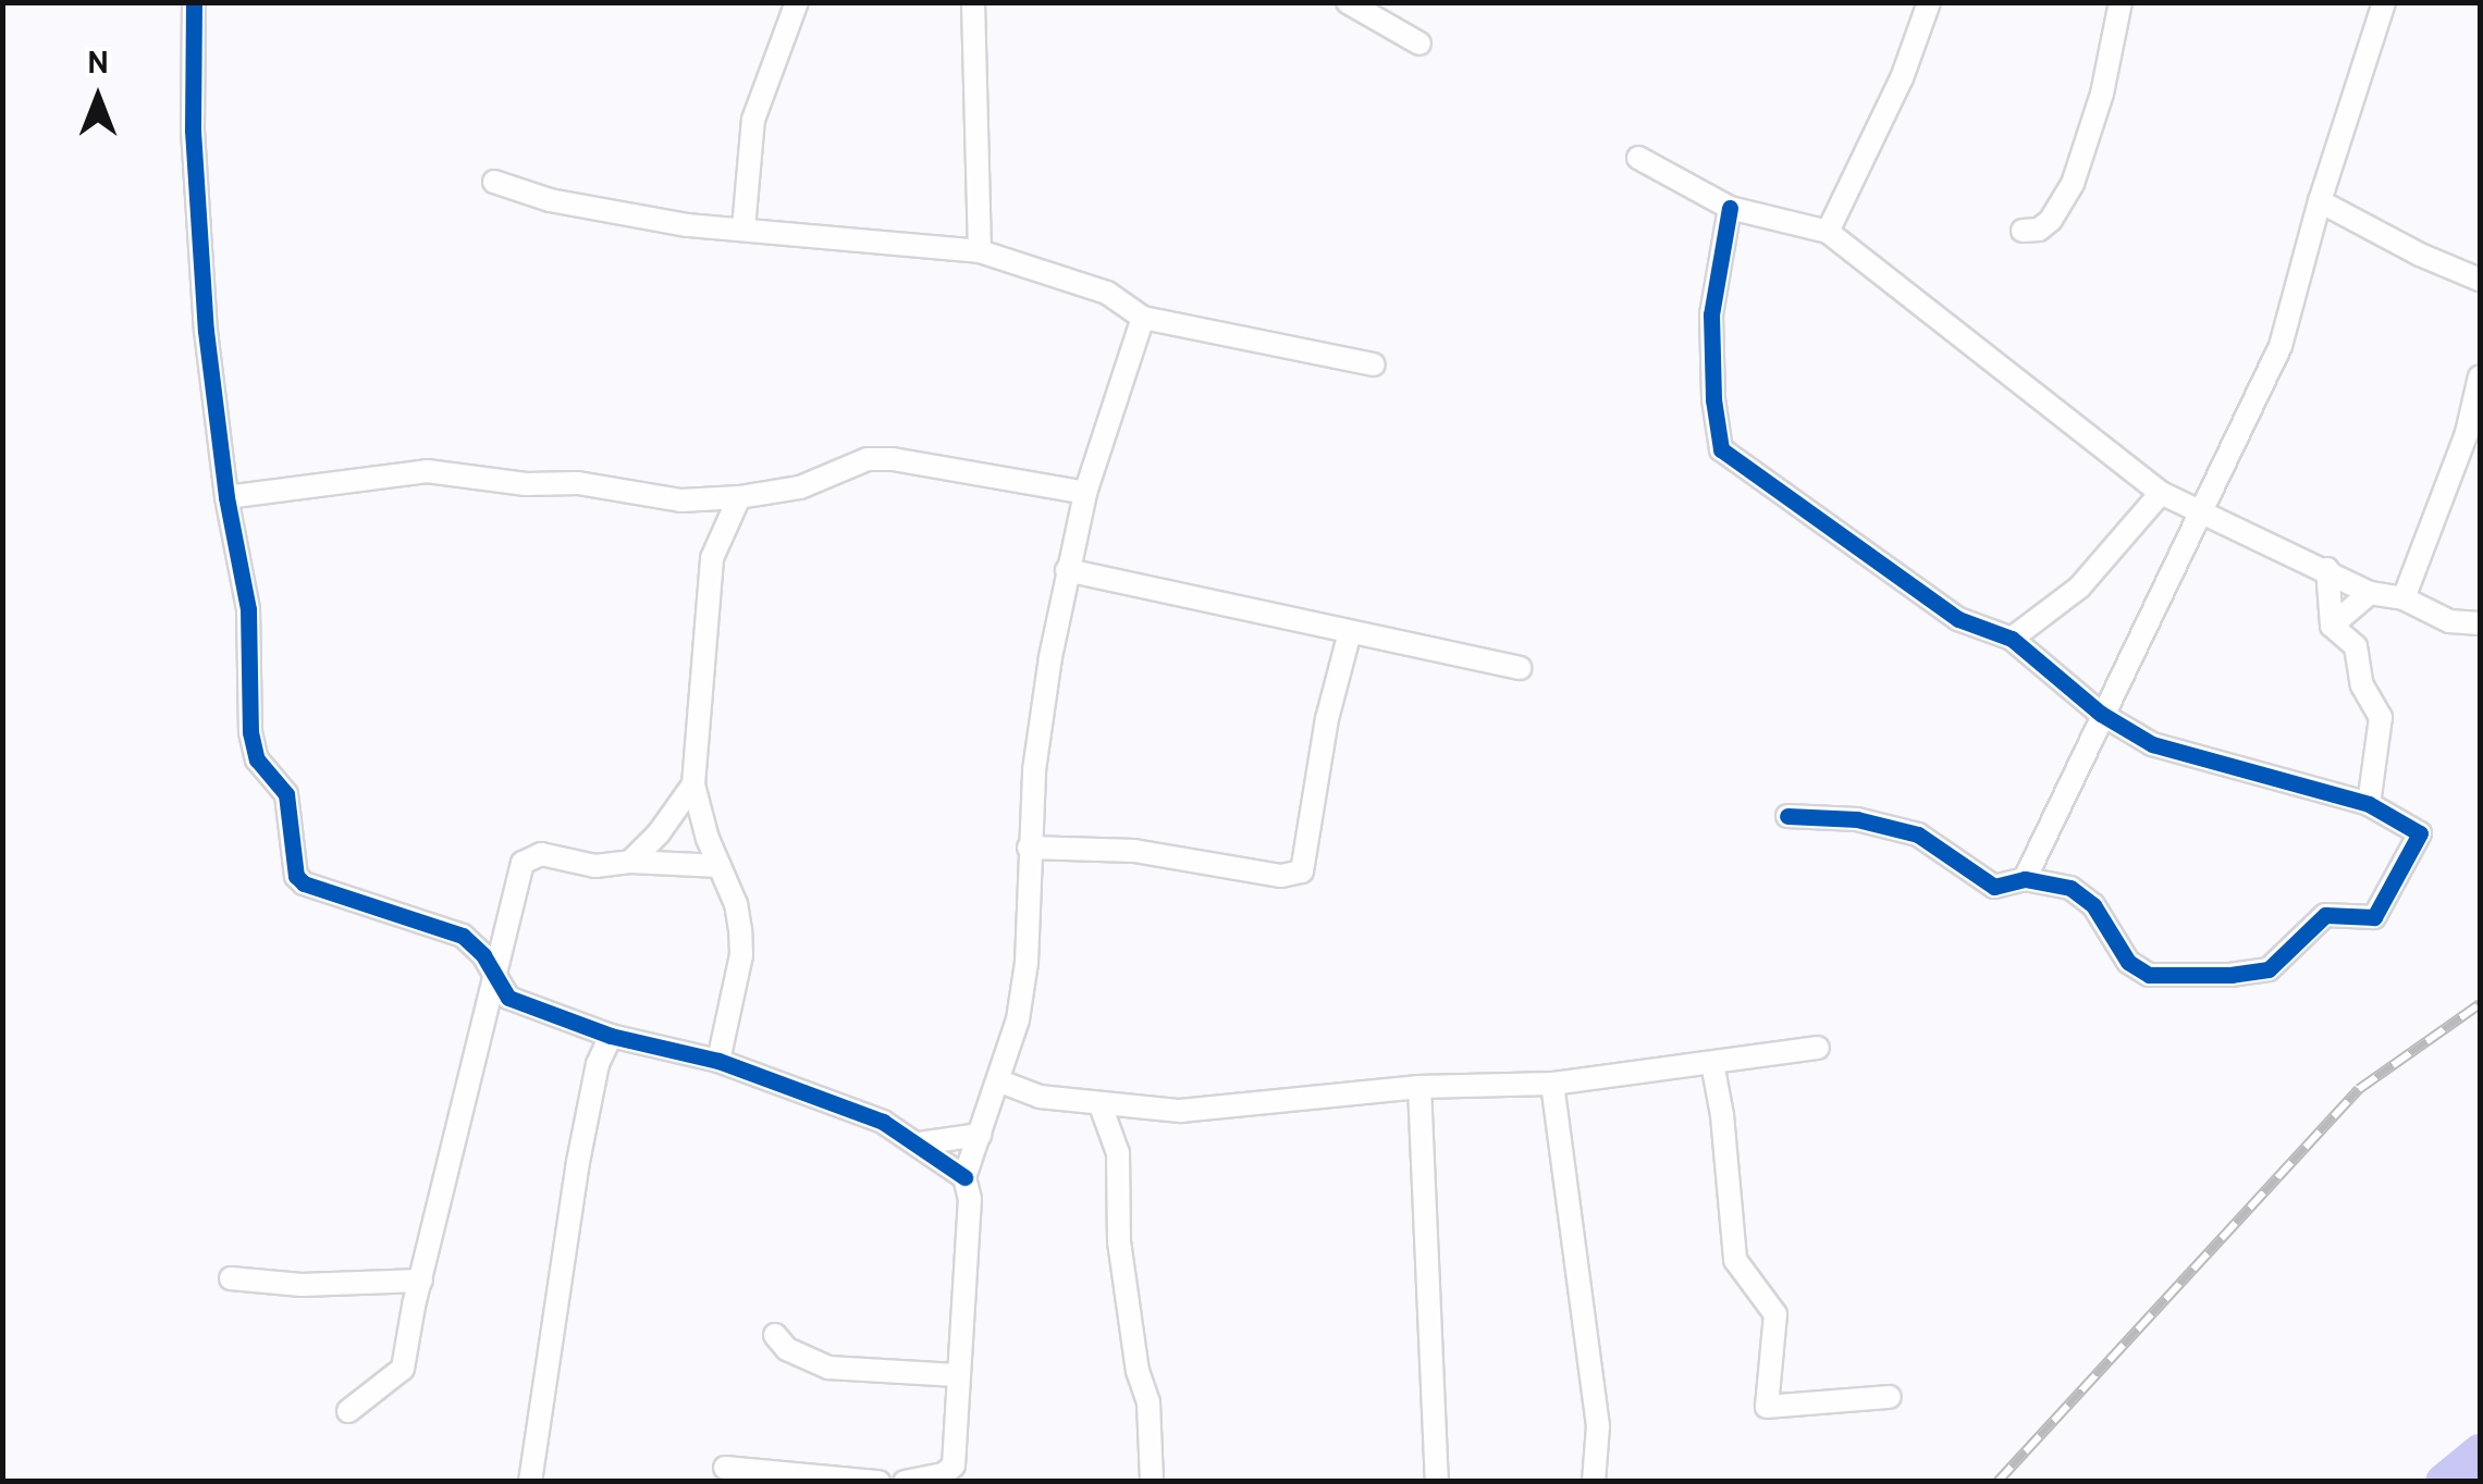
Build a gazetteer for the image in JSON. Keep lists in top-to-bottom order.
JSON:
{
  "north": "top"
}
